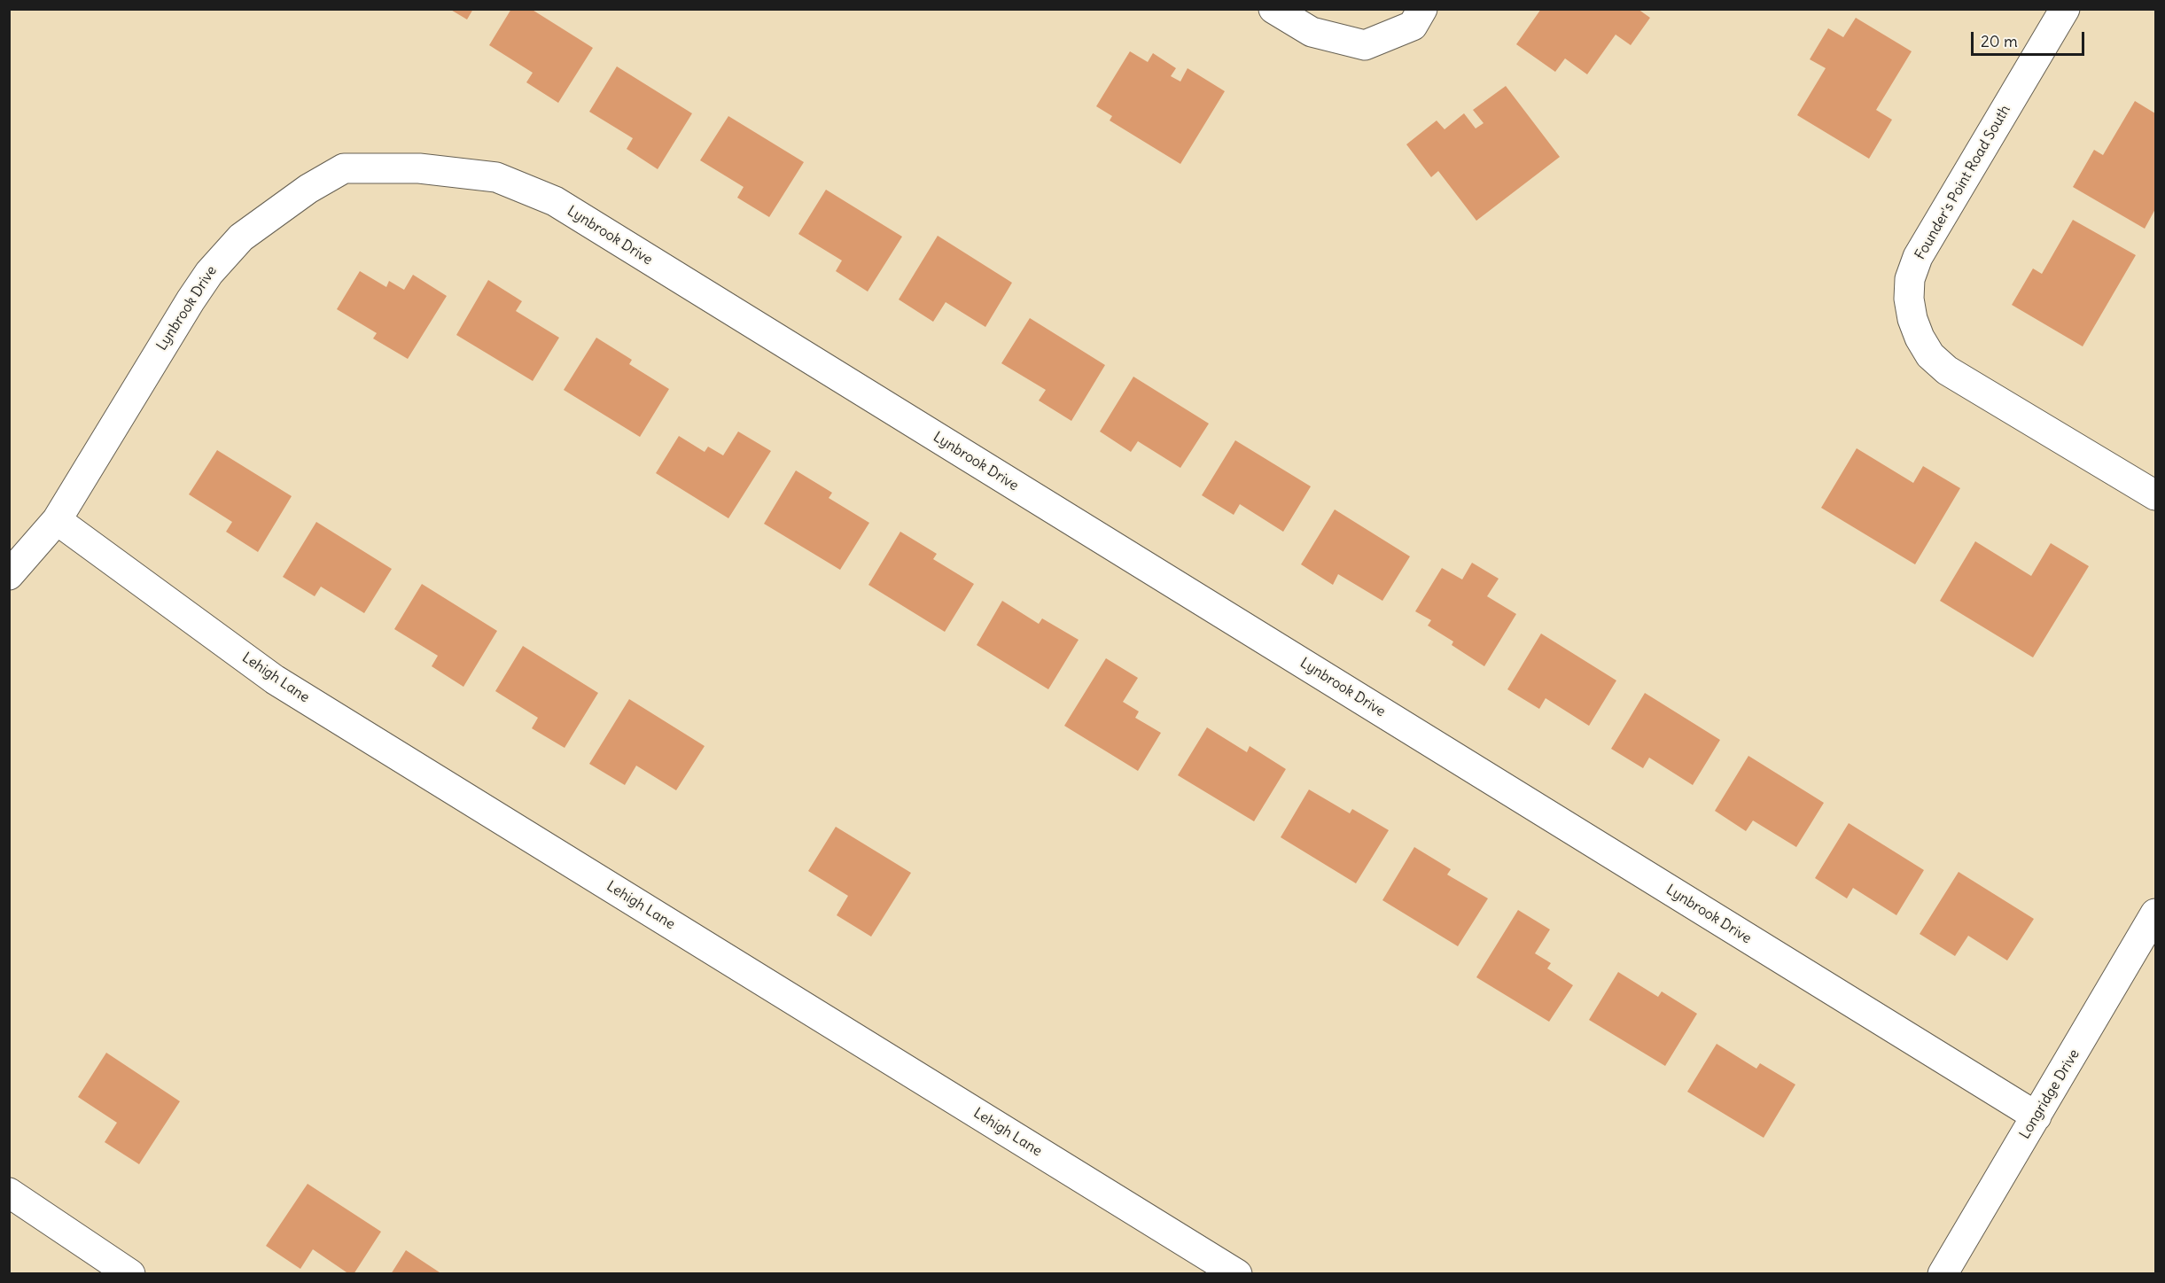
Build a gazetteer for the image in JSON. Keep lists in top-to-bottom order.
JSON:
{
  "streets": {
    "street": [
      "Founder's Point Road South",
      "Lynbrook Drive",
      "Lehigh Lane",
      "Longridge Drive"
    ]
  },
  "crossings": [
    ["Lynbrook Drive", "Lehigh Lane"],
    ["Lynbrook Drive", "Longridge Drive"]
  ],
  "scale_bar": "20 m"
}
